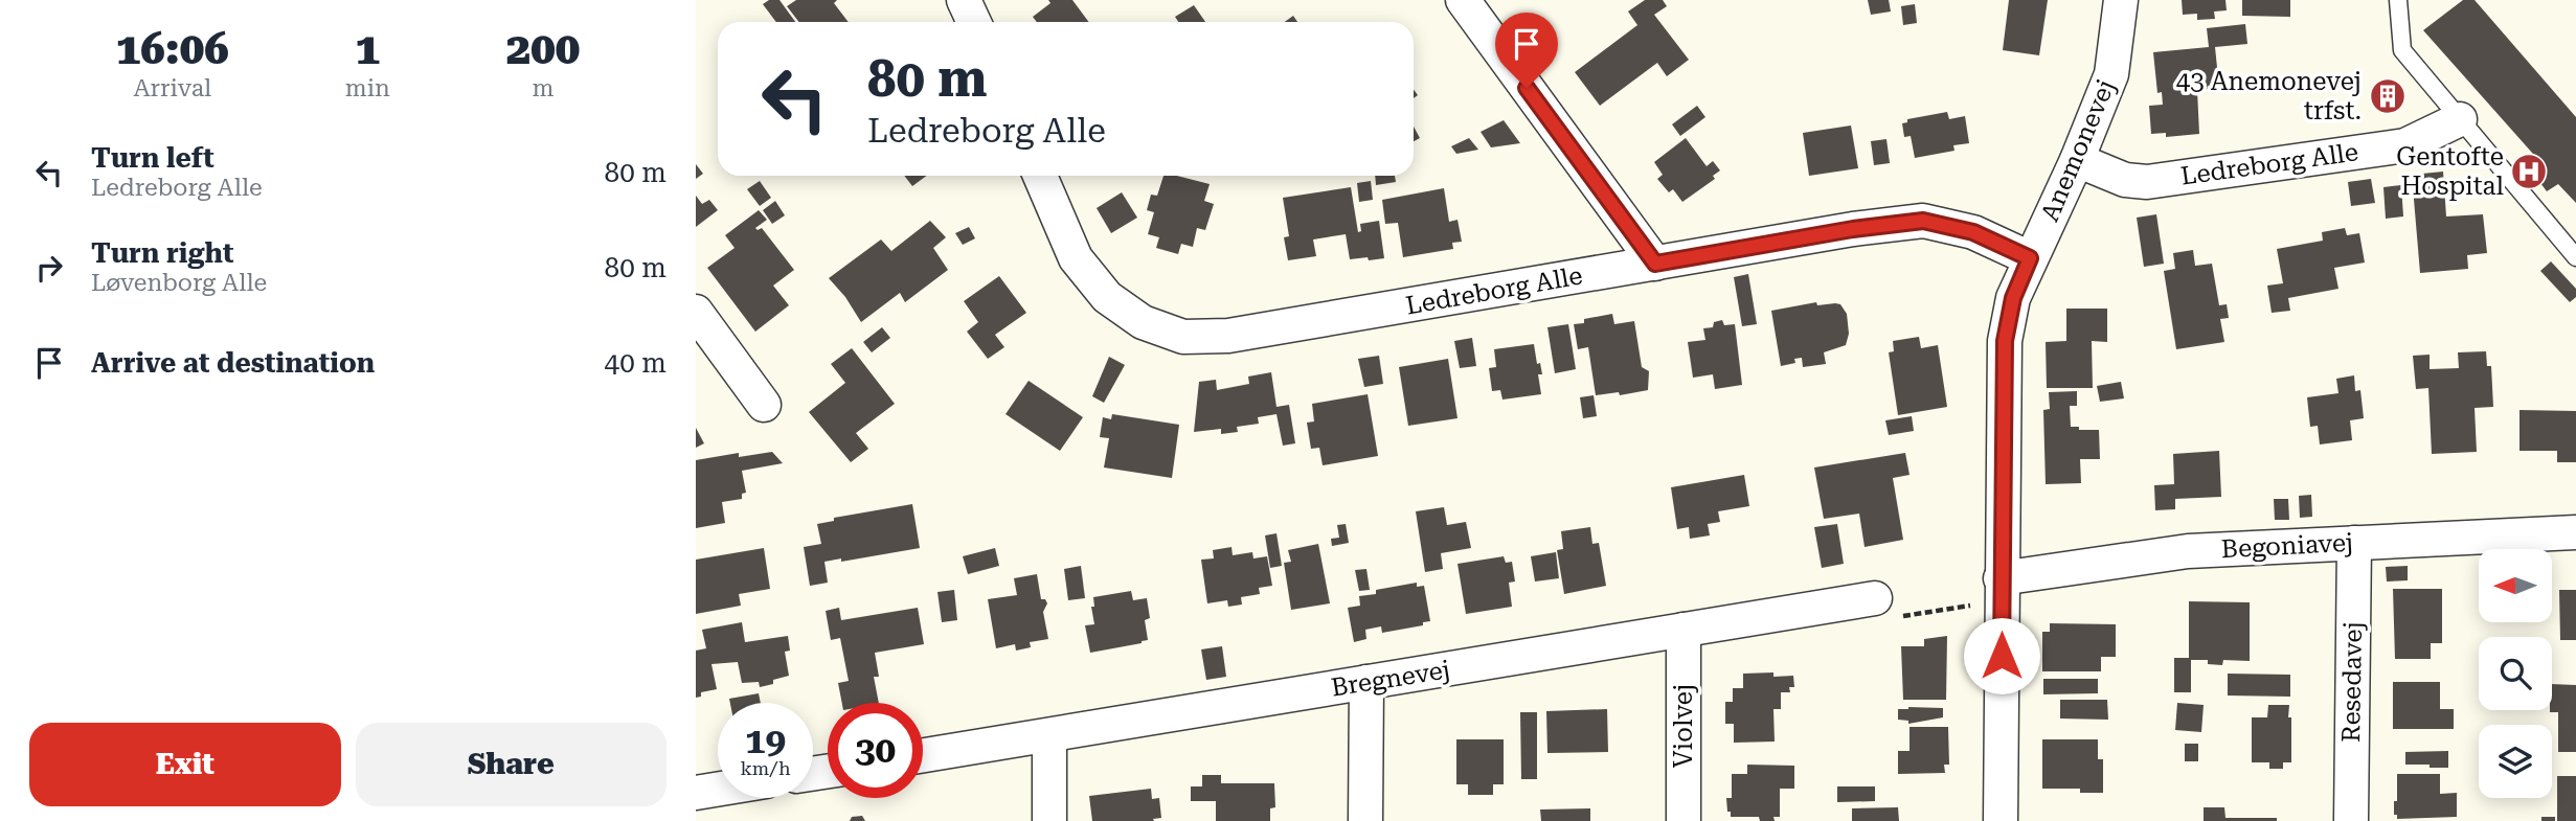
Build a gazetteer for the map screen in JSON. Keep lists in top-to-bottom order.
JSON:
{
  "streets": {
    "street": [
      "Anemonevej",
      "Ledreborg Alle",
      "Begoniavej",
      "Bregnevej",
      "Resedavej",
      "Violvej"
    ]
  },
  "crossings": [
    ["Anemonevej", "Ledreborg Alle"],
    ["Anemonevej", "Begoniavej"],
    ["Begoniavej", "Resedavej"],
    ["Bregnevej", "Violvej"]
  ],
  "places": {
    "building": ["43 Anemonevej trfst."],
    "hospital": ["Gentofte Hospital"]
  },
  "north": "left",
  "page": {
    "eta": [
      "16:06",
      "Arrival",
      "1",
      "min",
      "200",
      "m"
    ],
    "turn": ["80 m", "Ledreborg Alle"],
    "list": [
      {
        "name": "Turn left",
        "note": "Ledreborg Alle",
        "value": "80 m"
      },
      {
        "name": "Turn right",
        "note": "Løvenborg Alle",
        "value": "80 m"
      },
      {
        "name": "Arrive at destination",
        "value": "40 m"
      }
    ],
    "speed": "19 km/h",
    "limit": "30",
    "buttons": ["Exit", "Share"]
  }
}
